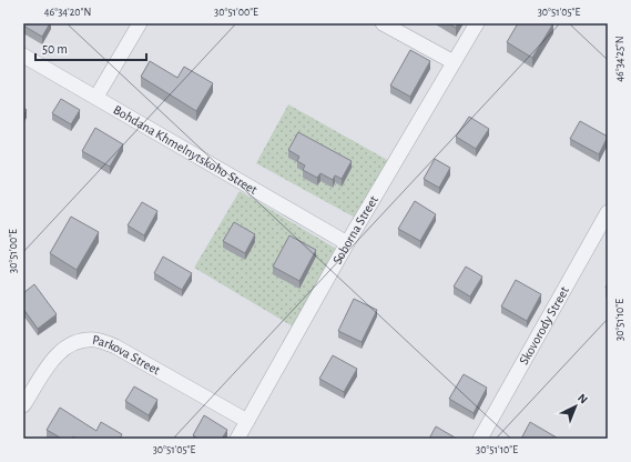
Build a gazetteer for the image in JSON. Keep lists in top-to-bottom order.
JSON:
{
  "streets": {
    "street": [
      "Bohdana Khmelnytskoho Street",
      "Soborna Street",
      "Skovorody Street",
      "Parkova Street"
    ]
  },
  "crossings": [
    ["Bohdana Khmelnytskoho Street", "Soborna Street"],
    ["Soborna Street", "Parkova Street"]
  ],
  "scale_bar": "50 m",
  "north": "top right",
  "coordinates": [
    "46°34'20\"N",
    "30°51'00\"E",
    "30°51'05\"E",
    "46°34'25\"N",
    "30°51'10\"E"
  ]
}
